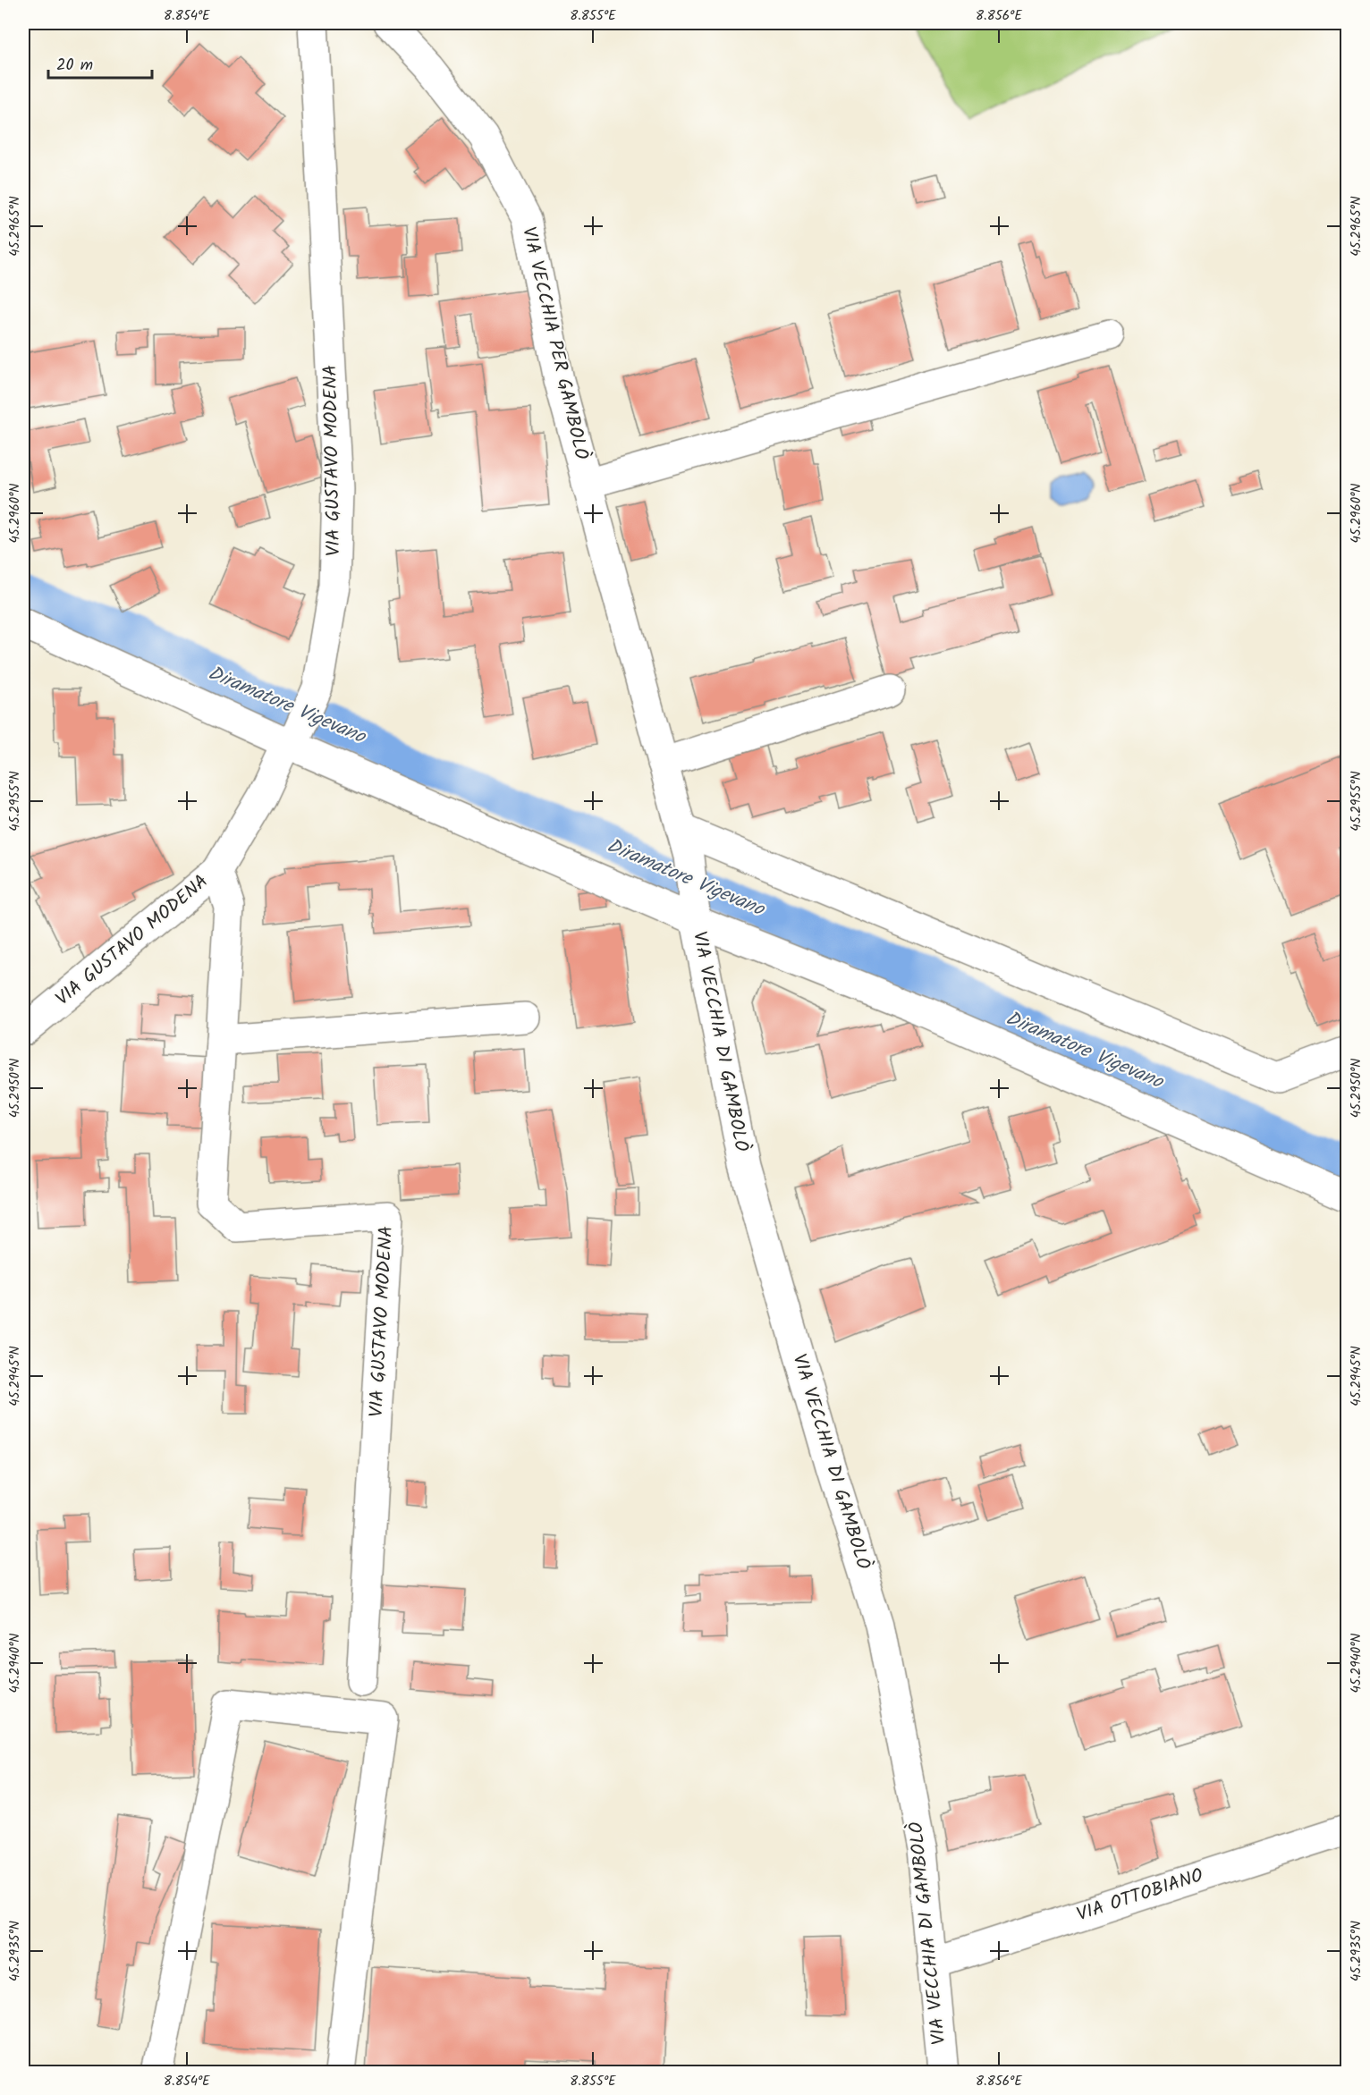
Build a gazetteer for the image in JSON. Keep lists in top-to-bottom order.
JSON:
{
  "streets": {
    "street": [
      "VIA VECCHIA PER GAMBOLÒ",
      "VIA GUSTAVO MODENA",
      "VIA VECCHIA DI GAMBOLÒ",
      "VIA OTTOBIANO"
    ]
  },
  "crossings": [
    ["VIA VECCHIA PER GAMBOLÒ", "VIA VECCHIA DI GAMBOLÒ"],
    ["VIA VECCHIA DI GAMBOLÒ", "VIA OTTOBIANO"]
  ],
  "water": ["Diramatore Vigevano"],
  "scale_bar": "20 m",
  "coordinates": [
    "8.854°E",
    "8.855°E",
    "8.856°E",
    "45.2965°N",
    "45.2960°N",
    "45.2955°N",
    "45.2950°N",
    "45.2945°N",
    "45.2940°N",
    "45.2935°N"
  ]
}
